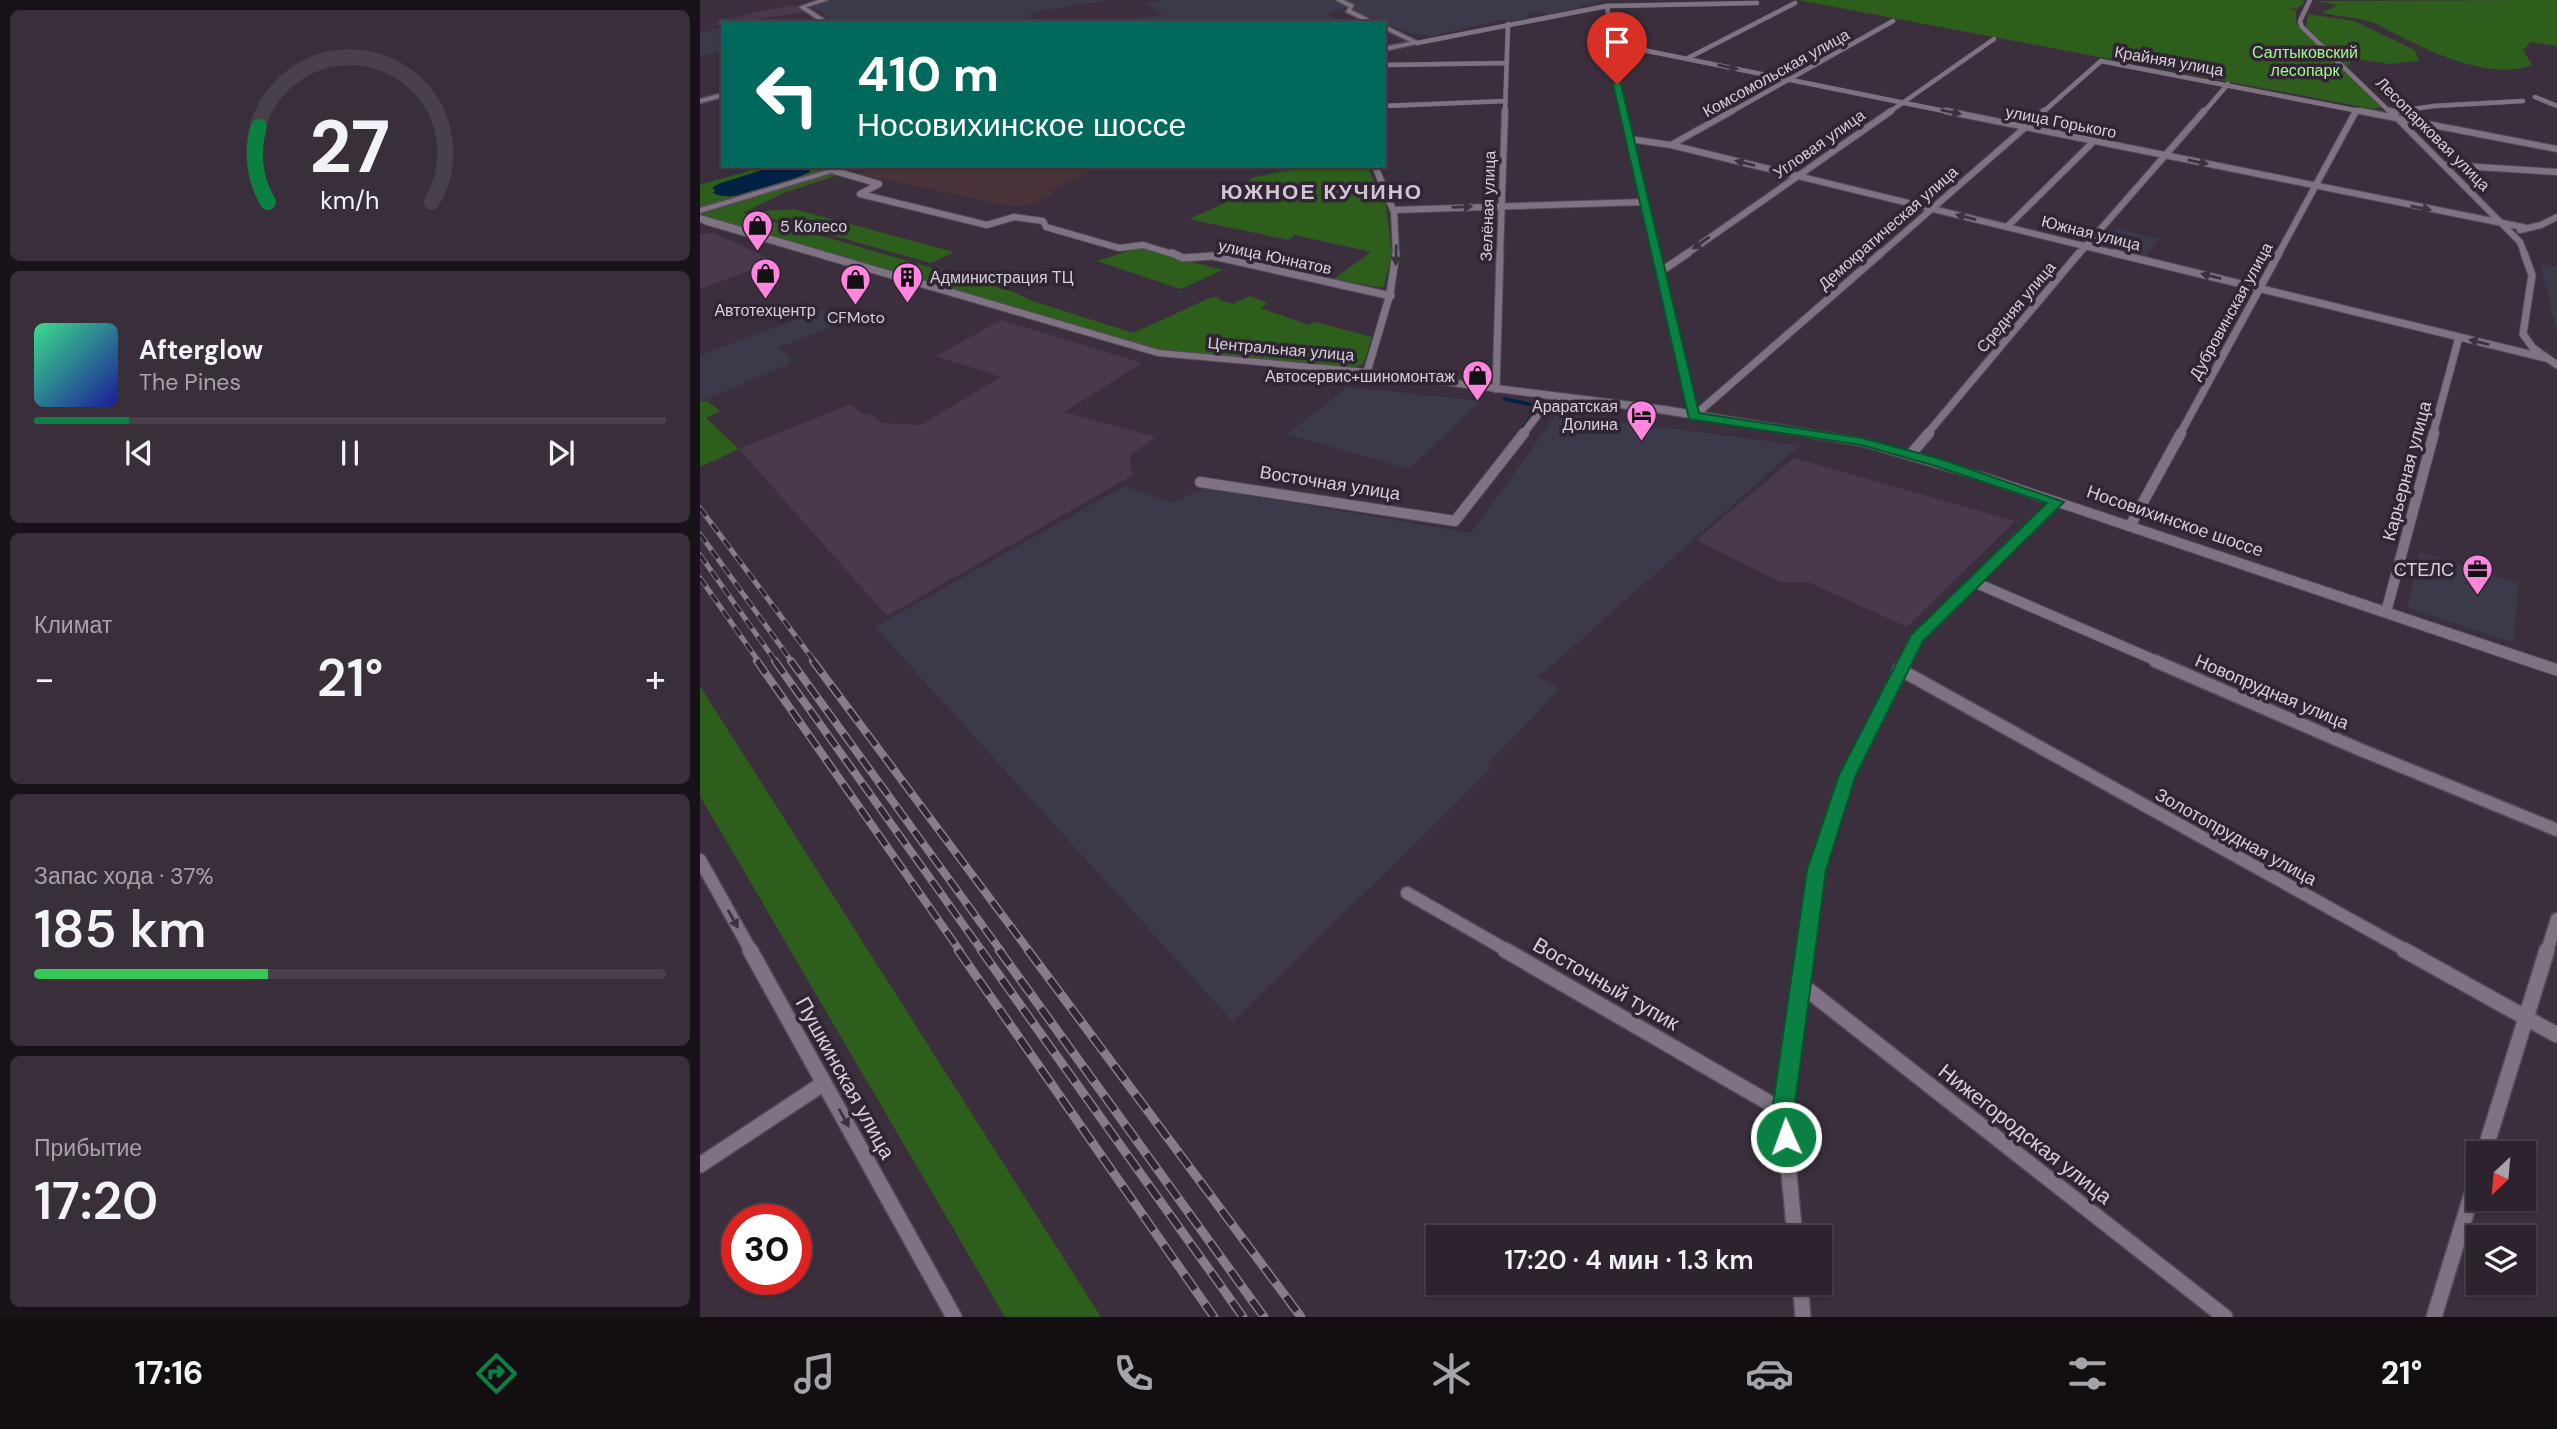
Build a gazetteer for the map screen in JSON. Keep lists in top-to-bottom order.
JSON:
{
  "streets": {
    "main road": ["Центральная улица", "Носовихинское шоссе"],
    "street": [
      "Крайняя улица",
      "Комсомольская улица",
      "улица Горького",
      "Лесопарковая улица",
      "Угловая улица",
      "Зелёная улица",
      "Демократическая улица",
      "Южная улица",
      "улица Юннатов",
      "Средняя улица",
      "Дубровинская улица",
      "Карьерная улица",
      "Восточная улица",
      "Новопрудная улица",
      "Золотопрудная улица",
      "Восточный тупик",
      "Пушкинская улица",
      "Нижегородская улица"
    ]
  },
  "crossings": [
    ["Крайняя улица", "Лесопарковая улица"],
    ["Крайняя улица", "Демократическая улица"],
    ["Крайняя улица", "Средняя улица"],
    ["Крайняя улица", "Дубровинская улица"],
    ["Комсомольская улица", "улица Горького"],
    ["Комсомольская улица", "Южная улица"],
    ["улица Горького", "Лесопарковая улица"],
    ["улица Горького", "Угловая улица"],
    ["улица Горького", "Демократическая улица"],
    ["улица Горького", "Средняя улица"],
    ["улица Горького", "Дубровинская улица"],
    ["Лесопарковая улица", "Южная улица"],
    ["Угловая улица", "Южная улица"],
    ["Зелёная улица", "Центральная улица"],
    ["Демократическая улица", "Южная улица"],
    ["Демократическая улица", "Центральная улица"],
    ["Демократическая улица", "Носовихинское шоссе"],
    ["Южная улица", "Средняя улица"],
    ["Южная улица", "Дубровинская улица"],
    ["Южная улица", "Карьерная улица"],
    ["Средняя улица", "Носовихинское шоссе"],
    ["Дубровинская улица", "Носовихинское шоссе"],
    ["Центральная улица", "Восточная улица"],
    ["Центральная улица", "Носовихинское шоссе"],
    ["Карьерная улица", "Носовихинское шоссе"]
  ],
  "one_way": [
    "улица Горького",
    "Угловая улица",
    "Южная улица",
    "Пушкинская улица"
  ],
  "districts": ["ЮЖНОЕ КУЧИНО"],
  "parks": ["Салтыковский лесопарк"],
  "places": {
    "shop": [
      "5 Колесо",
      "Автотехцентр",
      "CFMoto",
      "Автосервис+шиномонтаж"
    ],
    "building": ["Администрация ТЦ"],
    "hotel": ["Араратская Долина"],
    "office": ["СТЕЛС"]
  },
  "north": "bottom left",
  "page": {
    "turn": ["410 m", "Носовихинское шоссе"],
    "song": ["Afterglow", "The Pines"],
    "tile": [
      "Климат",
      ["Запас хода · 37%", "185 km"],
      ["Прибытие", "17:20"]
    ],
    "heat": ["−", "21°", "+"],
    "limit": "30",
    "trip": "17:20 · 4 мин · 1.3 km",
    "tabs": ["17:16", "21°"],
    "gauge": ["27", "km/h"]
  }
}
